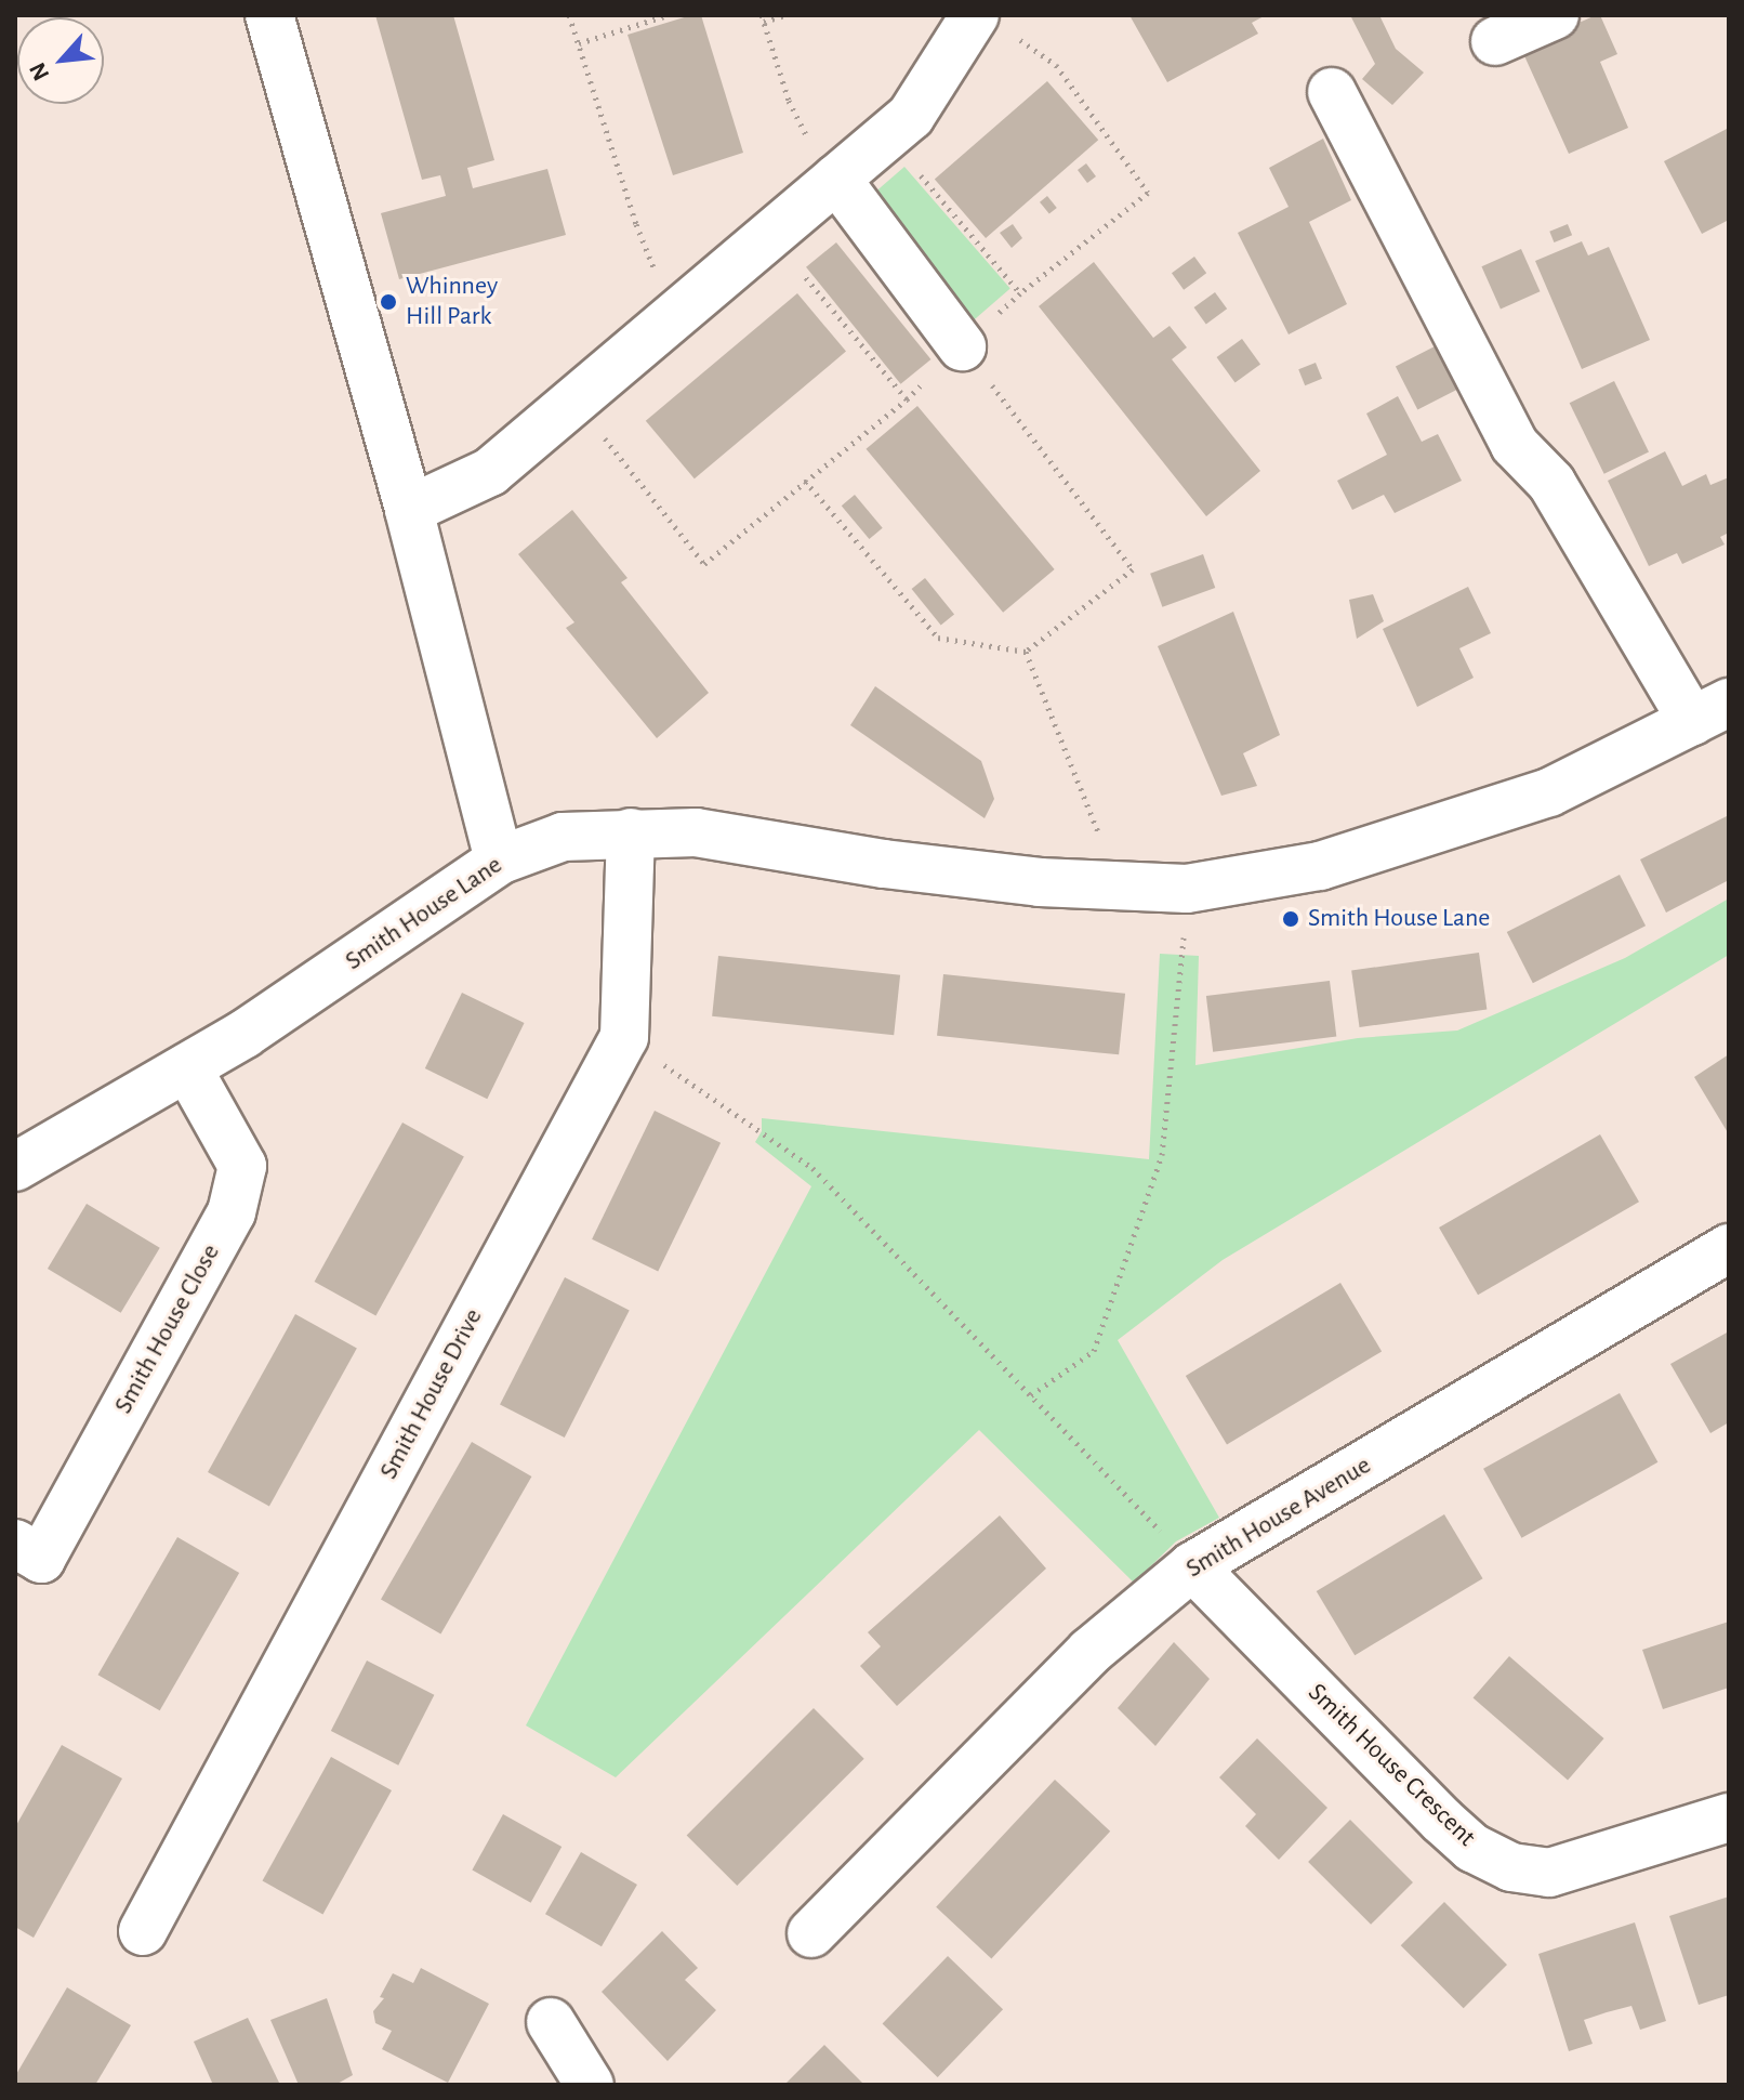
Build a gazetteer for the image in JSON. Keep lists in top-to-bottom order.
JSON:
{
  "streets": {
    "street": [
      "Smith House Lane",
      "Smith House Close",
      "Smith House Drive",
      "Smith House Avenue",
      "Smith House Crescent"
    ]
  },
  "crossings": [
    ["Smith House Lane", "Smith House Close"],
    ["Smith House Lane", "Smith House Drive"],
    ["Smith House Avenue", "Smith House Crescent"]
  ],
  "places": ["Whinney Hill Park", "Smith House Lane"],
  "north": "bottom left"
}
